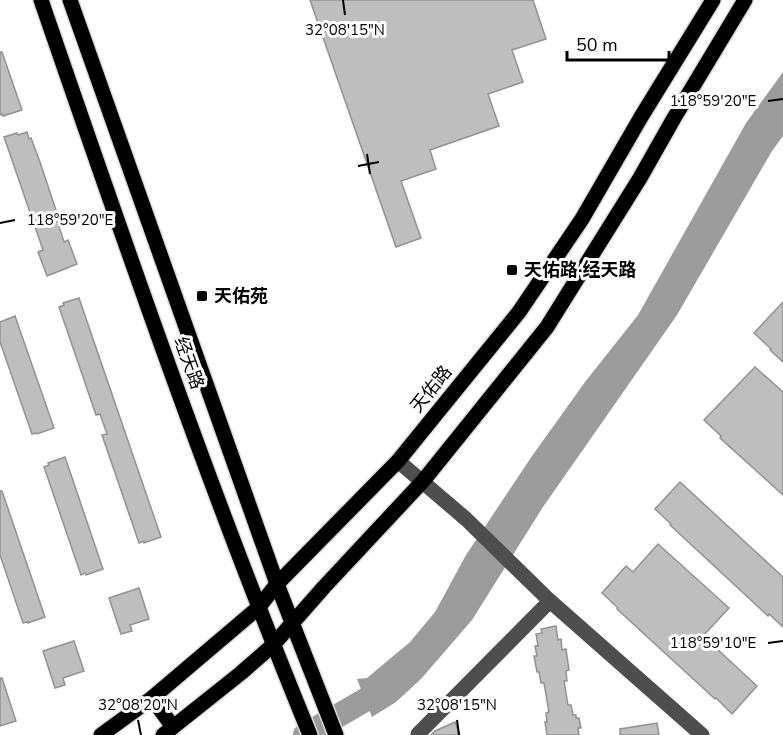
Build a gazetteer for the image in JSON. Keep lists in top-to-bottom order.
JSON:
{
  "streets": {
    "main road": ["经天路", "天佑路"]
  },
  "crossings": [
    ["经天路", "天佑路"]
  ],
  "places": {
    "transit": ["天佑路·经天路", "天佑苑"]
  },
  "scale_bar": "50 m",
  "coordinates": [
    "32°08'15\"N",
    "118°59'20\"E",
    "118°59'10\"E",
    "32°08'20\"N"
  ]
}
